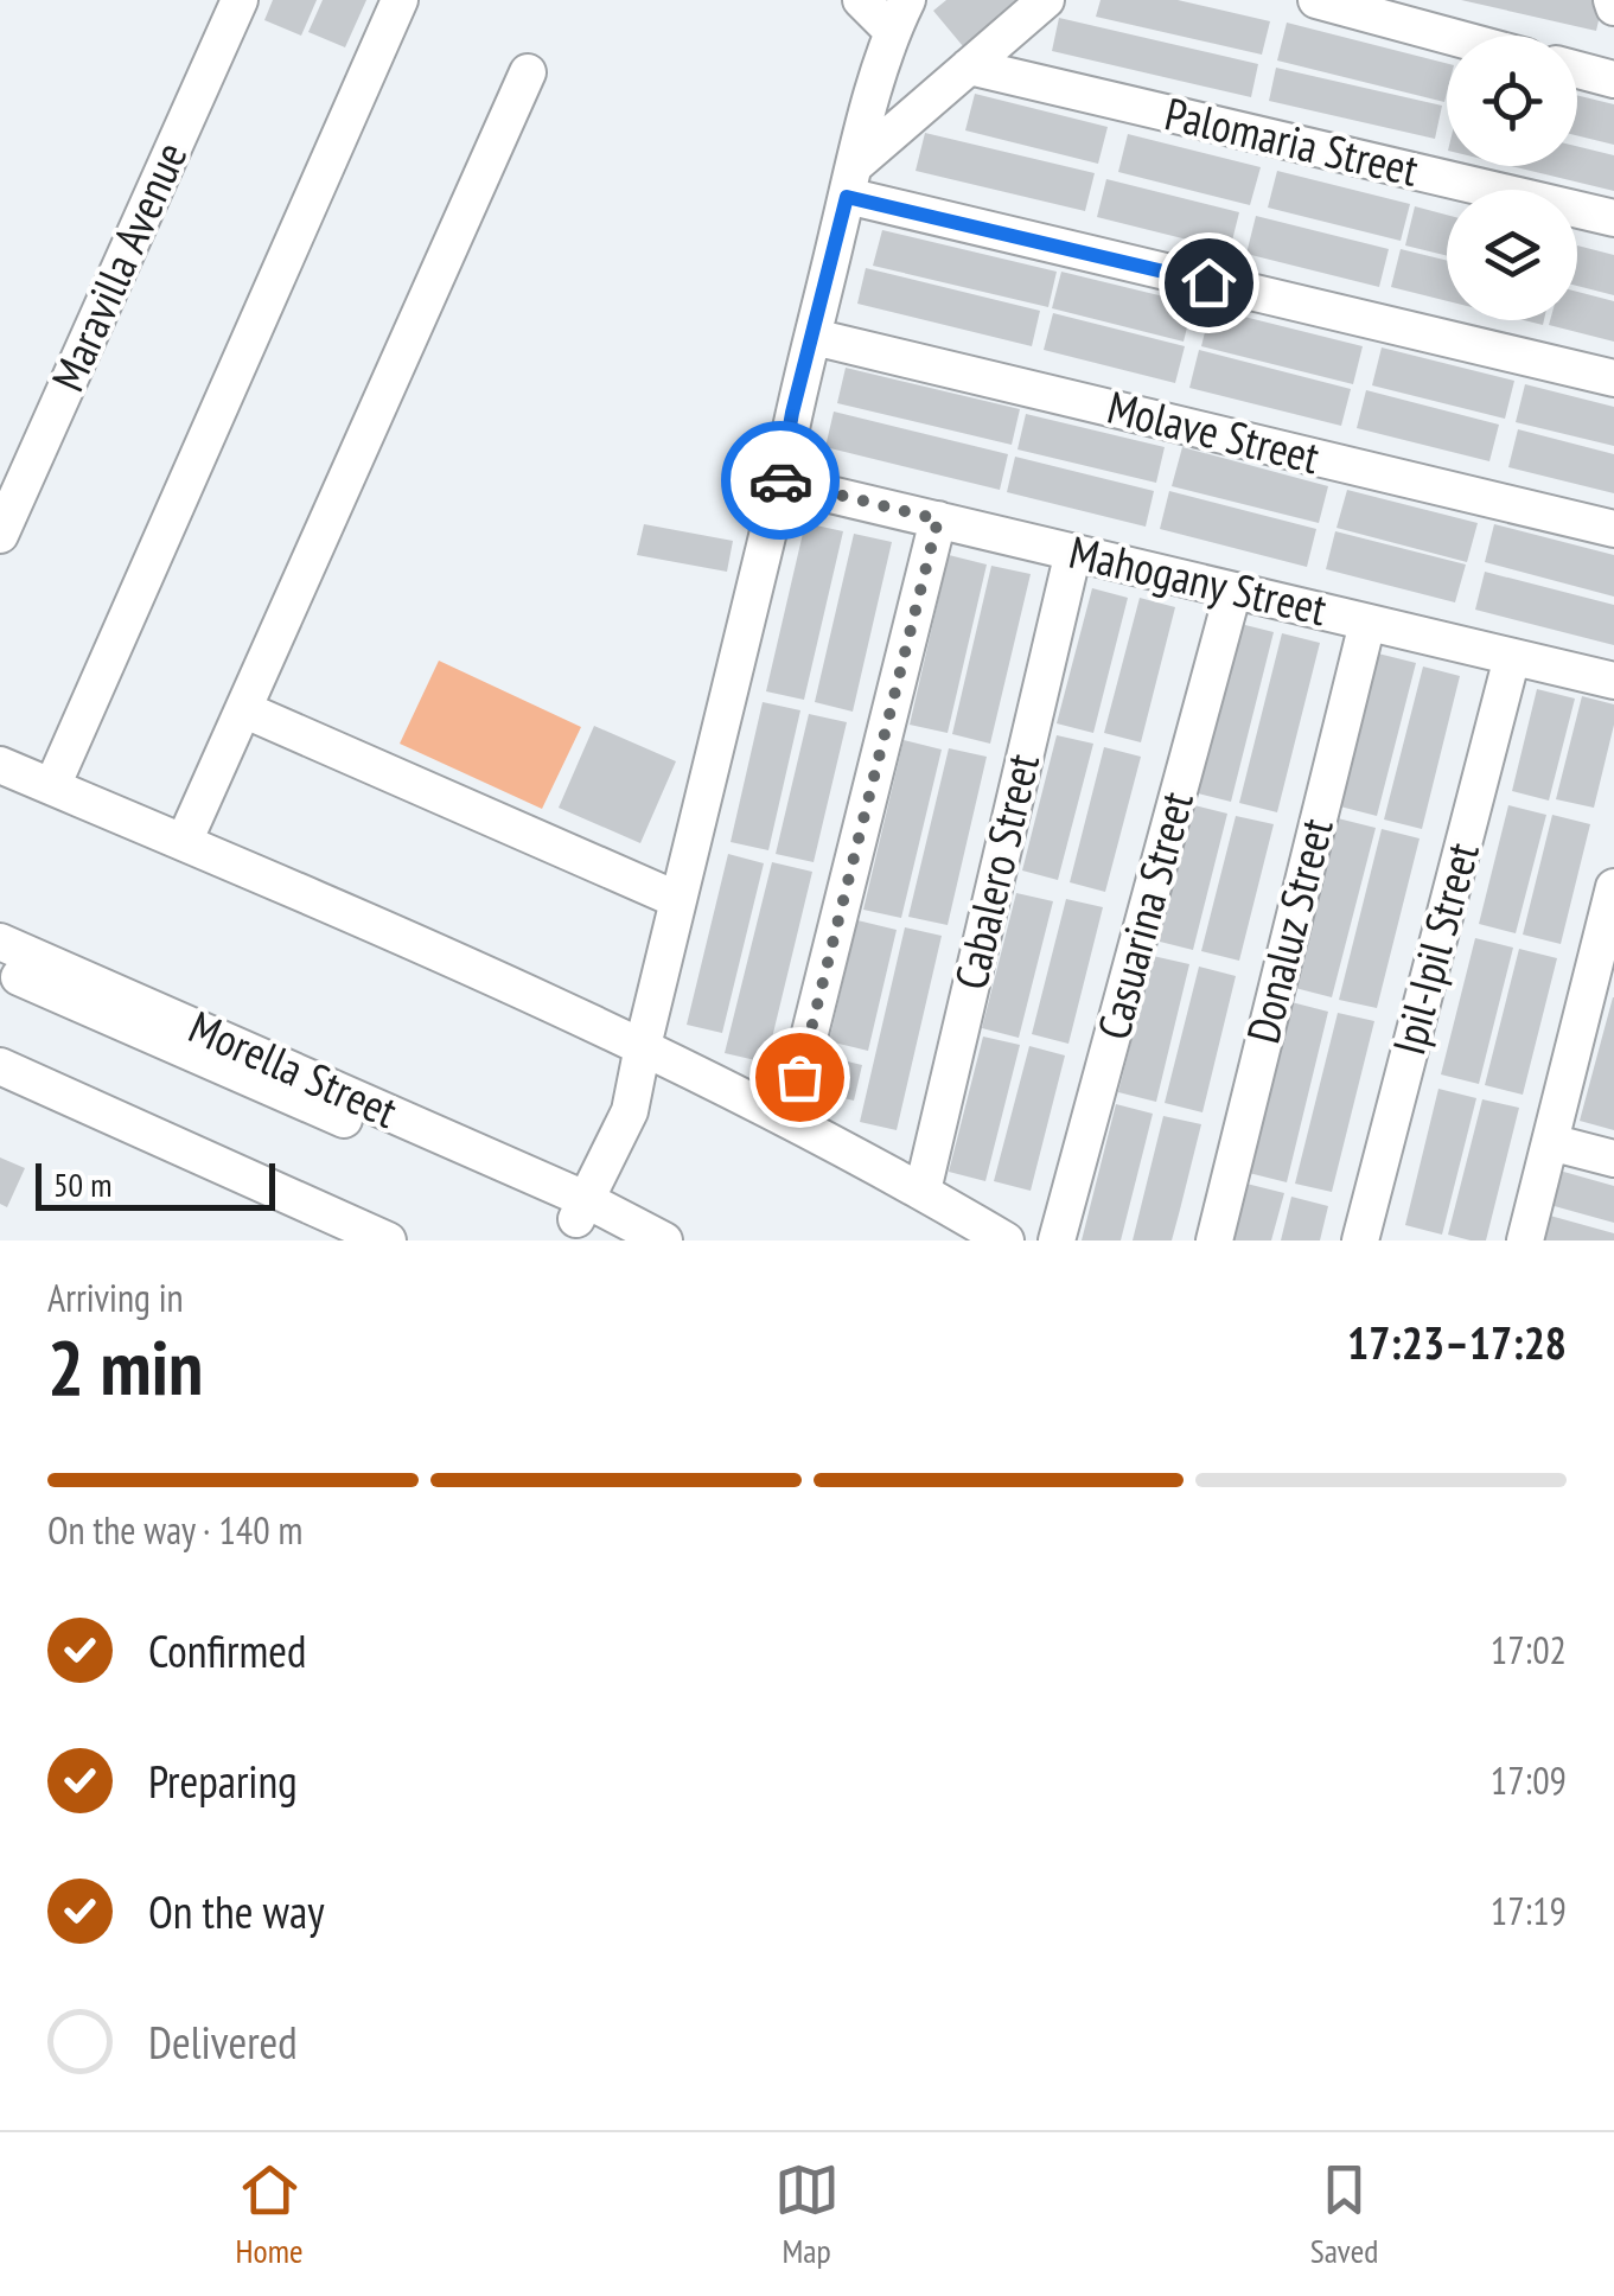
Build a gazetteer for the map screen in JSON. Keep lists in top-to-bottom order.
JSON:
{
  "streets": {
    "street": [
      "Palomaria Street",
      "Maravilla Avenue",
      "Molave Street",
      "Mahogany Street",
      "Cabalero Street",
      "Casuarina Street",
      "Donaluz Street",
      "Ipil-Ipil Street",
      "Morella Street"
    ]
  },
  "crossings": [
    ["Mahogany Street", "Cabalero Street"],
    ["Mahogany Street", "Casuarina Street"],
    ["Mahogany Street", "Donaluz Street"],
    ["Mahogany Street", "Ipil-Ipil Street"]
  ],
  "scale_bar": "50 m",
  "page": {
    "scale": "50 m",
    "heading": ["2 min", "Arriving in", "17:23–17:28"],
    "bar": "On the way · 140 m",
    "list": [
      ["Confirmed", "17:02"],
      ["Preparing", "17:09"],
      ["On the way", "17:19"],
      "Delivered"
    ],
    "tabs": ["Home", "Map", "Saved"]
  }
}
